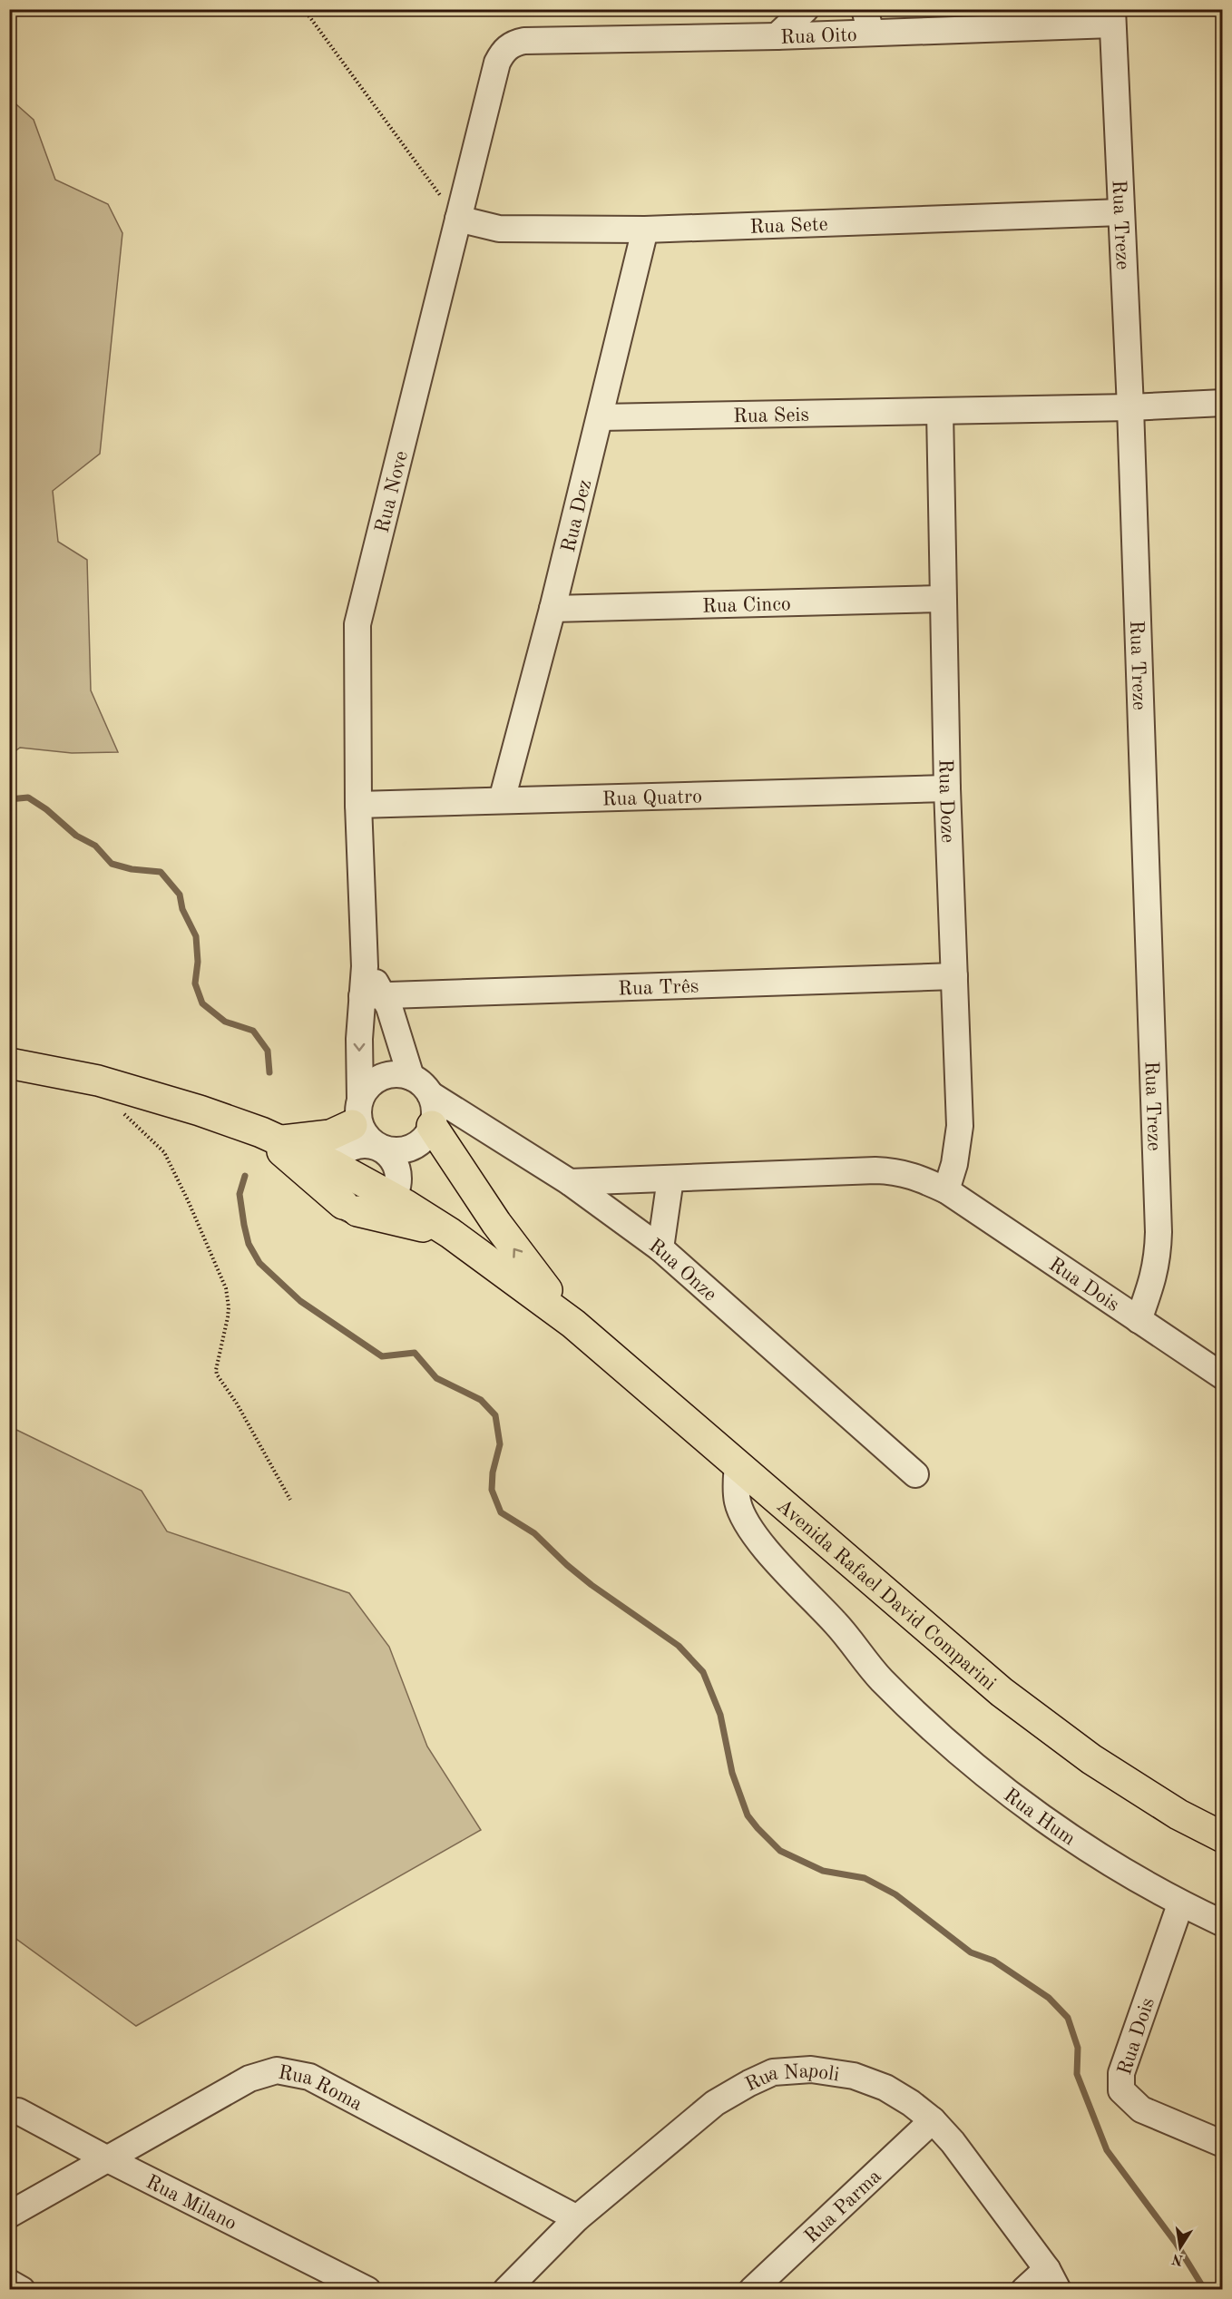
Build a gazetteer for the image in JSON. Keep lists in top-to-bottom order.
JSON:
{
  "streets": {
    "main road": ["Avenida Rafael David Comparini"],
    "street": [
      "Rua Oito",
      "Rua Sete",
      "Rua Treze",
      "Rua Seis",
      "Rua Nove",
      "Rua Dez",
      "Rua Cinco",
      "Rua Quatro",
      "Rua Doze",
      "Rua Três",
      "Rua Onze",
      "Rua Dois",
      "Rua Hum",
      "Rua Napoli",
      "Rua Roma",
      "Rua Milano",
      "Rua Parma"
    ]
  },
  "crossings": [
    ["Rua Oito", "Rua Treze"],
    ["Rua Oito", "Rua Nove"],
    ["Rua Sete", "Rua Treze"],
    ["Rua Sete", "Rua Nove"],
    ["Rua Sete", "Rua Dez"],
    ["Rua Treze", "Rua Seis"],
    ["Rua Treze", "Rua Dois"],
    ["Rua Seis", "Rua Dez"],
    ["Rua Seis", "Rua Doze"],
    ["Rua Nove", "Rua Quatro"],
    ["Rua Nove", "Rua Três"],
    ["Rua Nove", "Rua Onze"],
    ["Rua Dez", "Rua Cinco"],
    ["Rua Dez", "Rua Quatro"],
    ["Rua Cinco", "Rua Doze"],
    ["Rua Quatro", "Rua Doze"],
    ["Rua Doze", "Rua Três"],
    ["Rua Doze", "Rua Dois"],
    ["Rua Onze", "Rua Dois"],
    ["Rua Dois", "Rua Hum"],
    ["Avenida Rafael David Comparini", "Rua Hum"],
    ["Rua Napoli", "Rua Roma"],
    ["Rua Napoli", "Rua Parma"],
    ["Rua Roma", "Rua Milano"]
  ],
  "north": "bottom"
}
